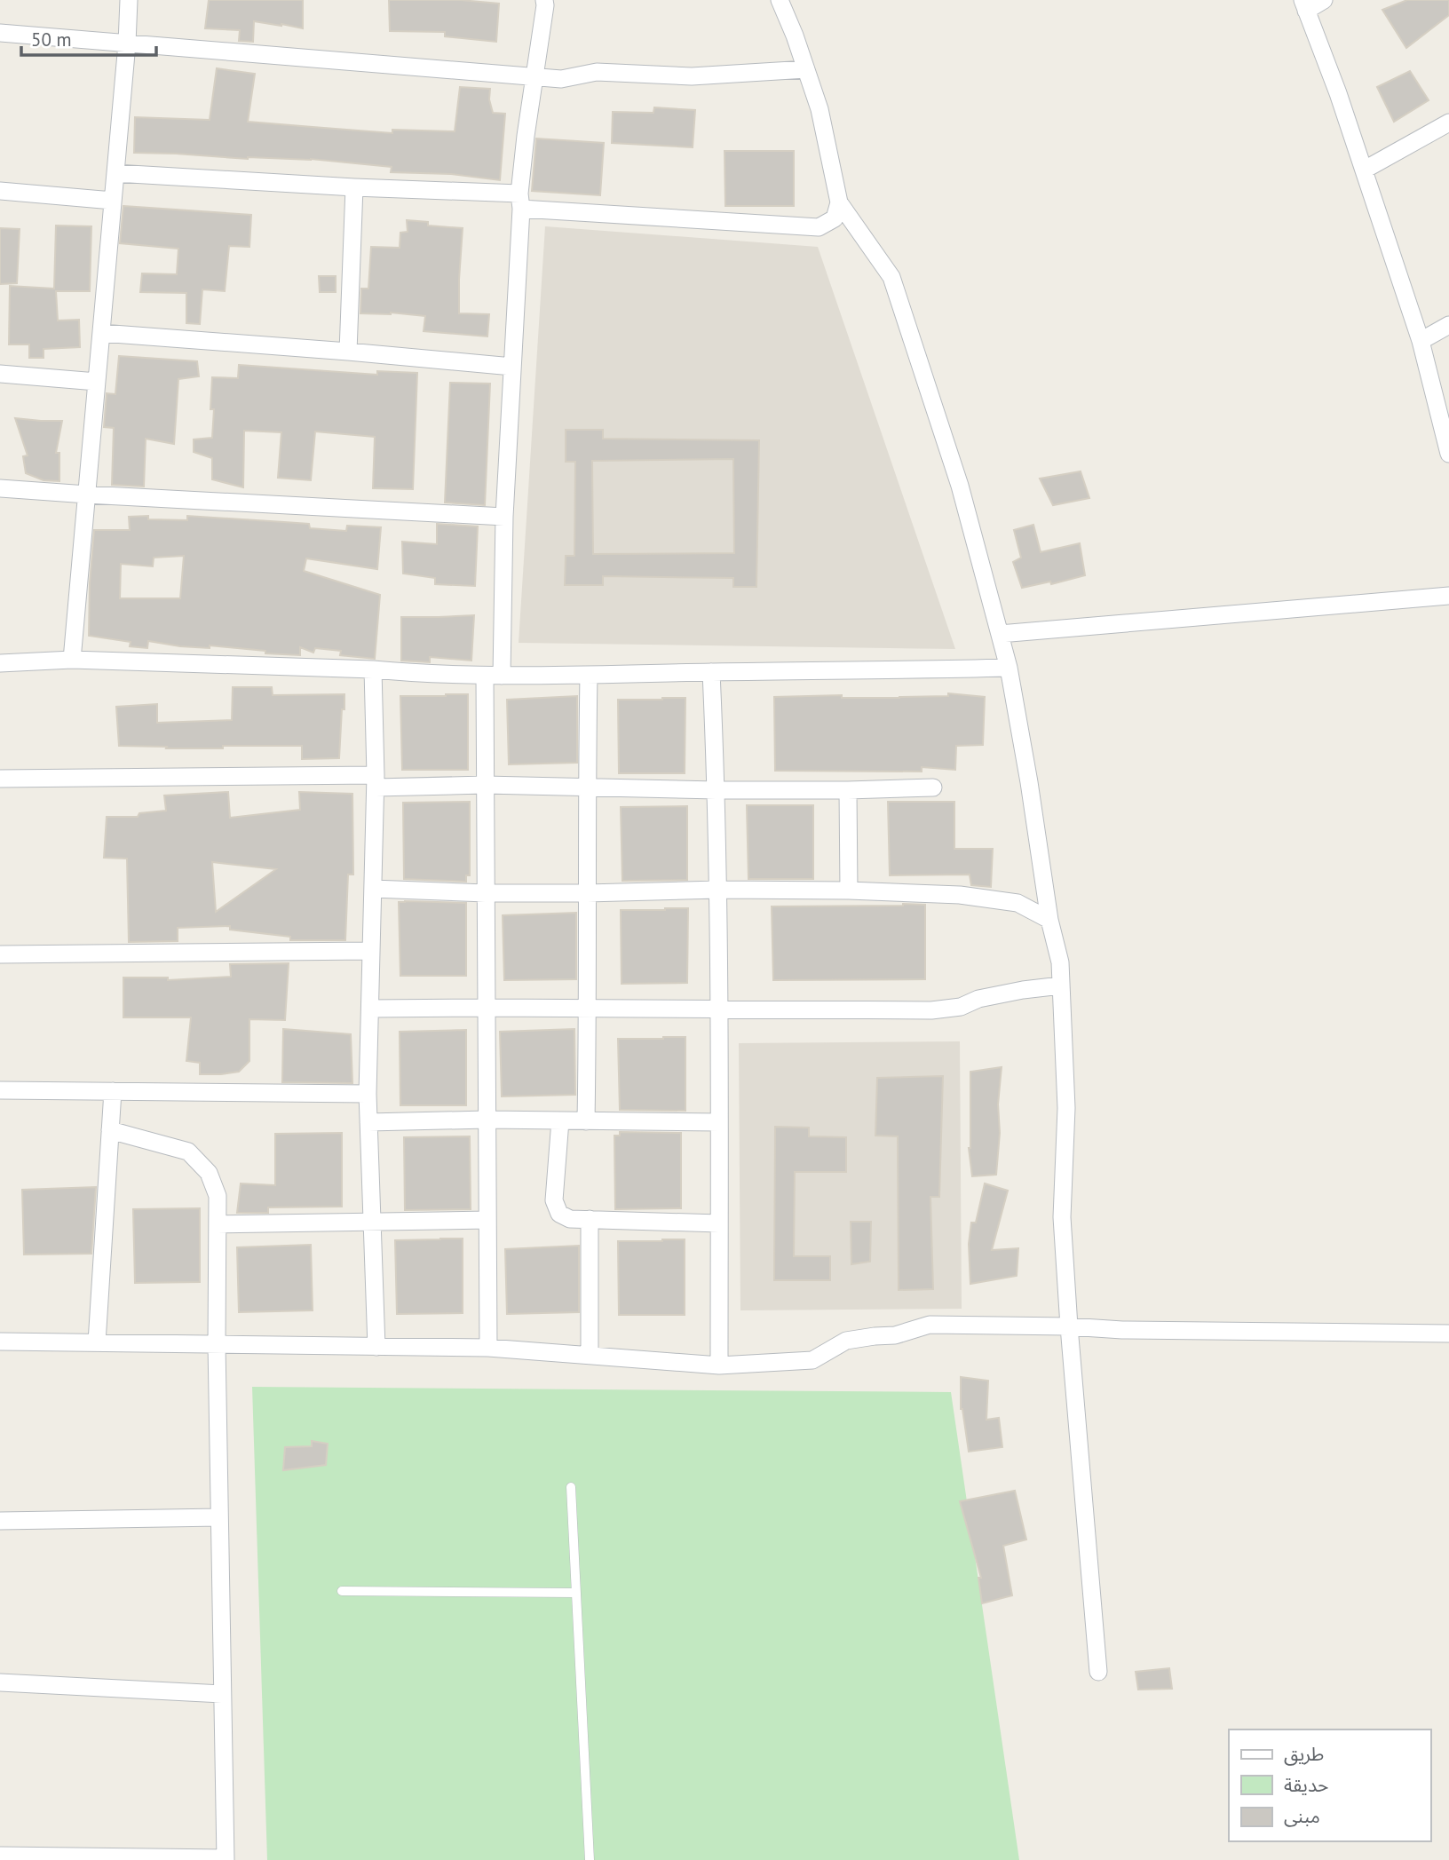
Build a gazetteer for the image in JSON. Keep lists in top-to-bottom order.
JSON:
{
  "legend": ["طريق", "حديقة", "مبنى"],
  "scale_bar": "50 m"
}
